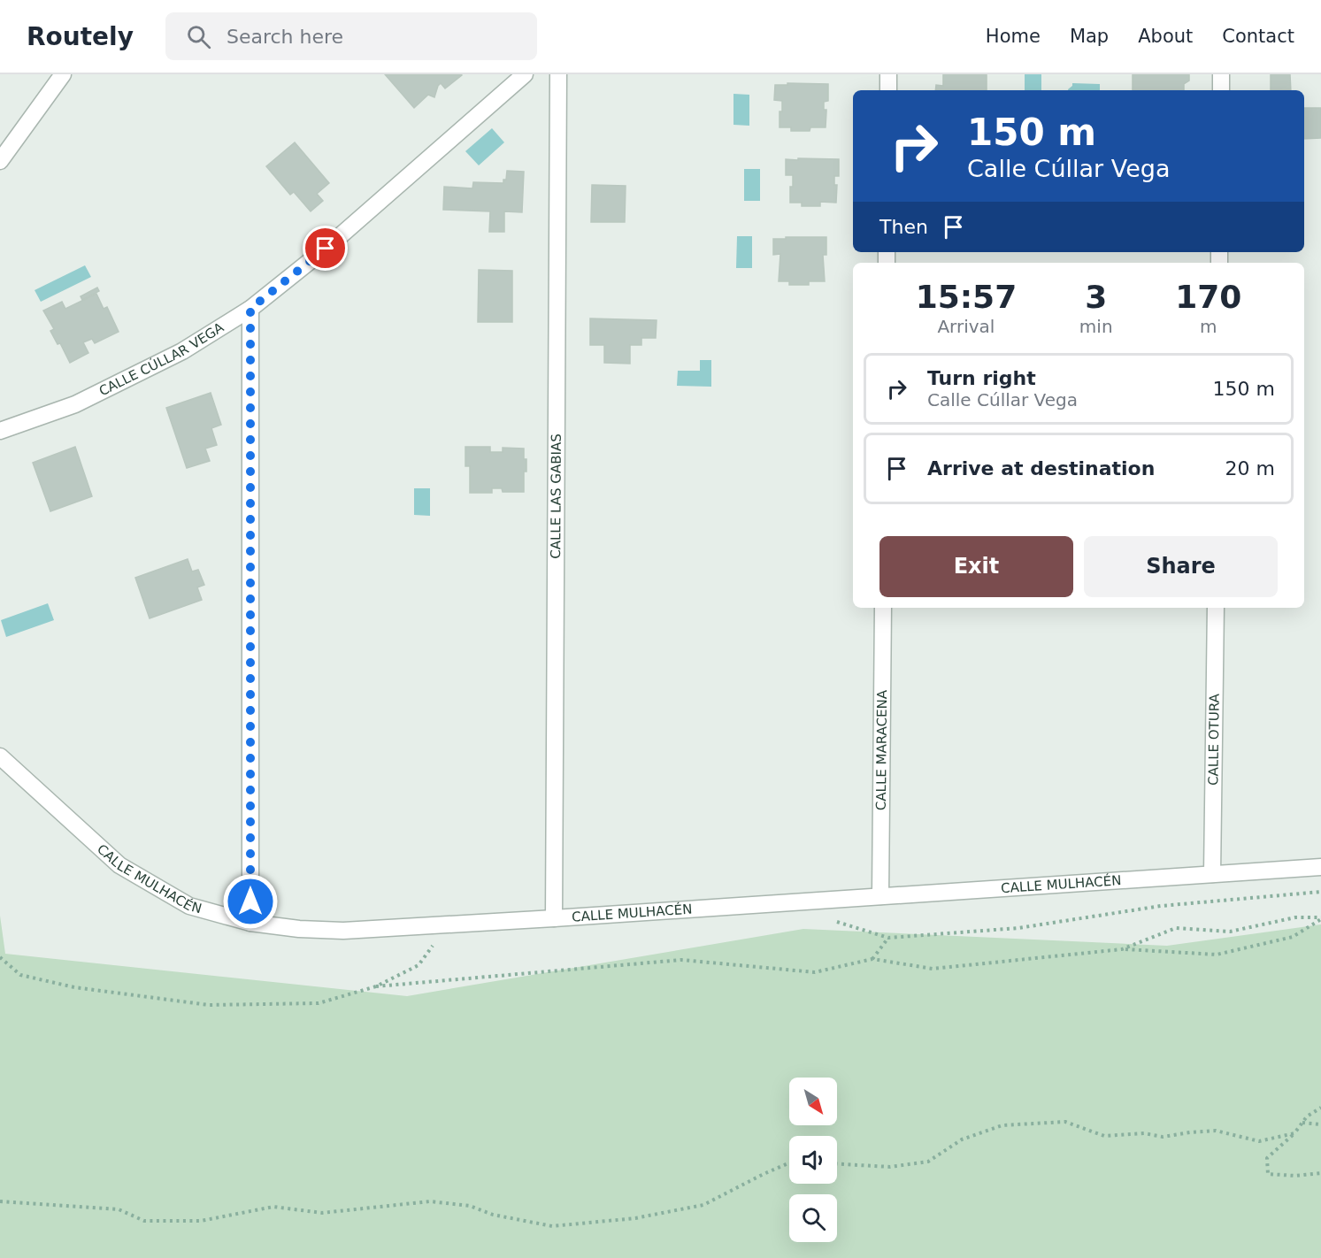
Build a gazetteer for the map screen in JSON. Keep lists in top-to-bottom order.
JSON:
{
  "streets": {
    "street": [
      "CALLE CÚLLAR VEGA",
      "CALLE LAS GABIAS",
      "CALLE OTURA",
      "CALLE MARACENA",
      "CALLE MULHACÉN"
    ]
  },
  "crossings": [
    ["CALLE LAS GABIAS", "CALLE MULHACÉN"],
    ["CALLE OTURA", "CALLE MULHACÉN"],
    ["CALLE MARACENA", "CALLE MULHACÉN"]
  ],
  "north": "bottom right",
  "page": {
    "header": "Routely",
    "search": "Search here",
    "nav": [
      "Home",
      "Map",
      "About",
      "Contact"
    ],
    "turn": ["150 m", "Calle Cúllar Vega"],
    "then": "Then",
    "eta": [
      "15:57",
      "Arrival",
      "3",
      "min",
      "170",
      "m"
    ],
    "list": [
      {
        "name": "Turn right",
        "note": "Calle Cúllar Vega",
        "value": "150 m"
      },
      {
        "name": "Arrive at destination",
        "value": "20 m"
      }
    ],
    "buttons": ["Exit", "Share"]
  }
}
